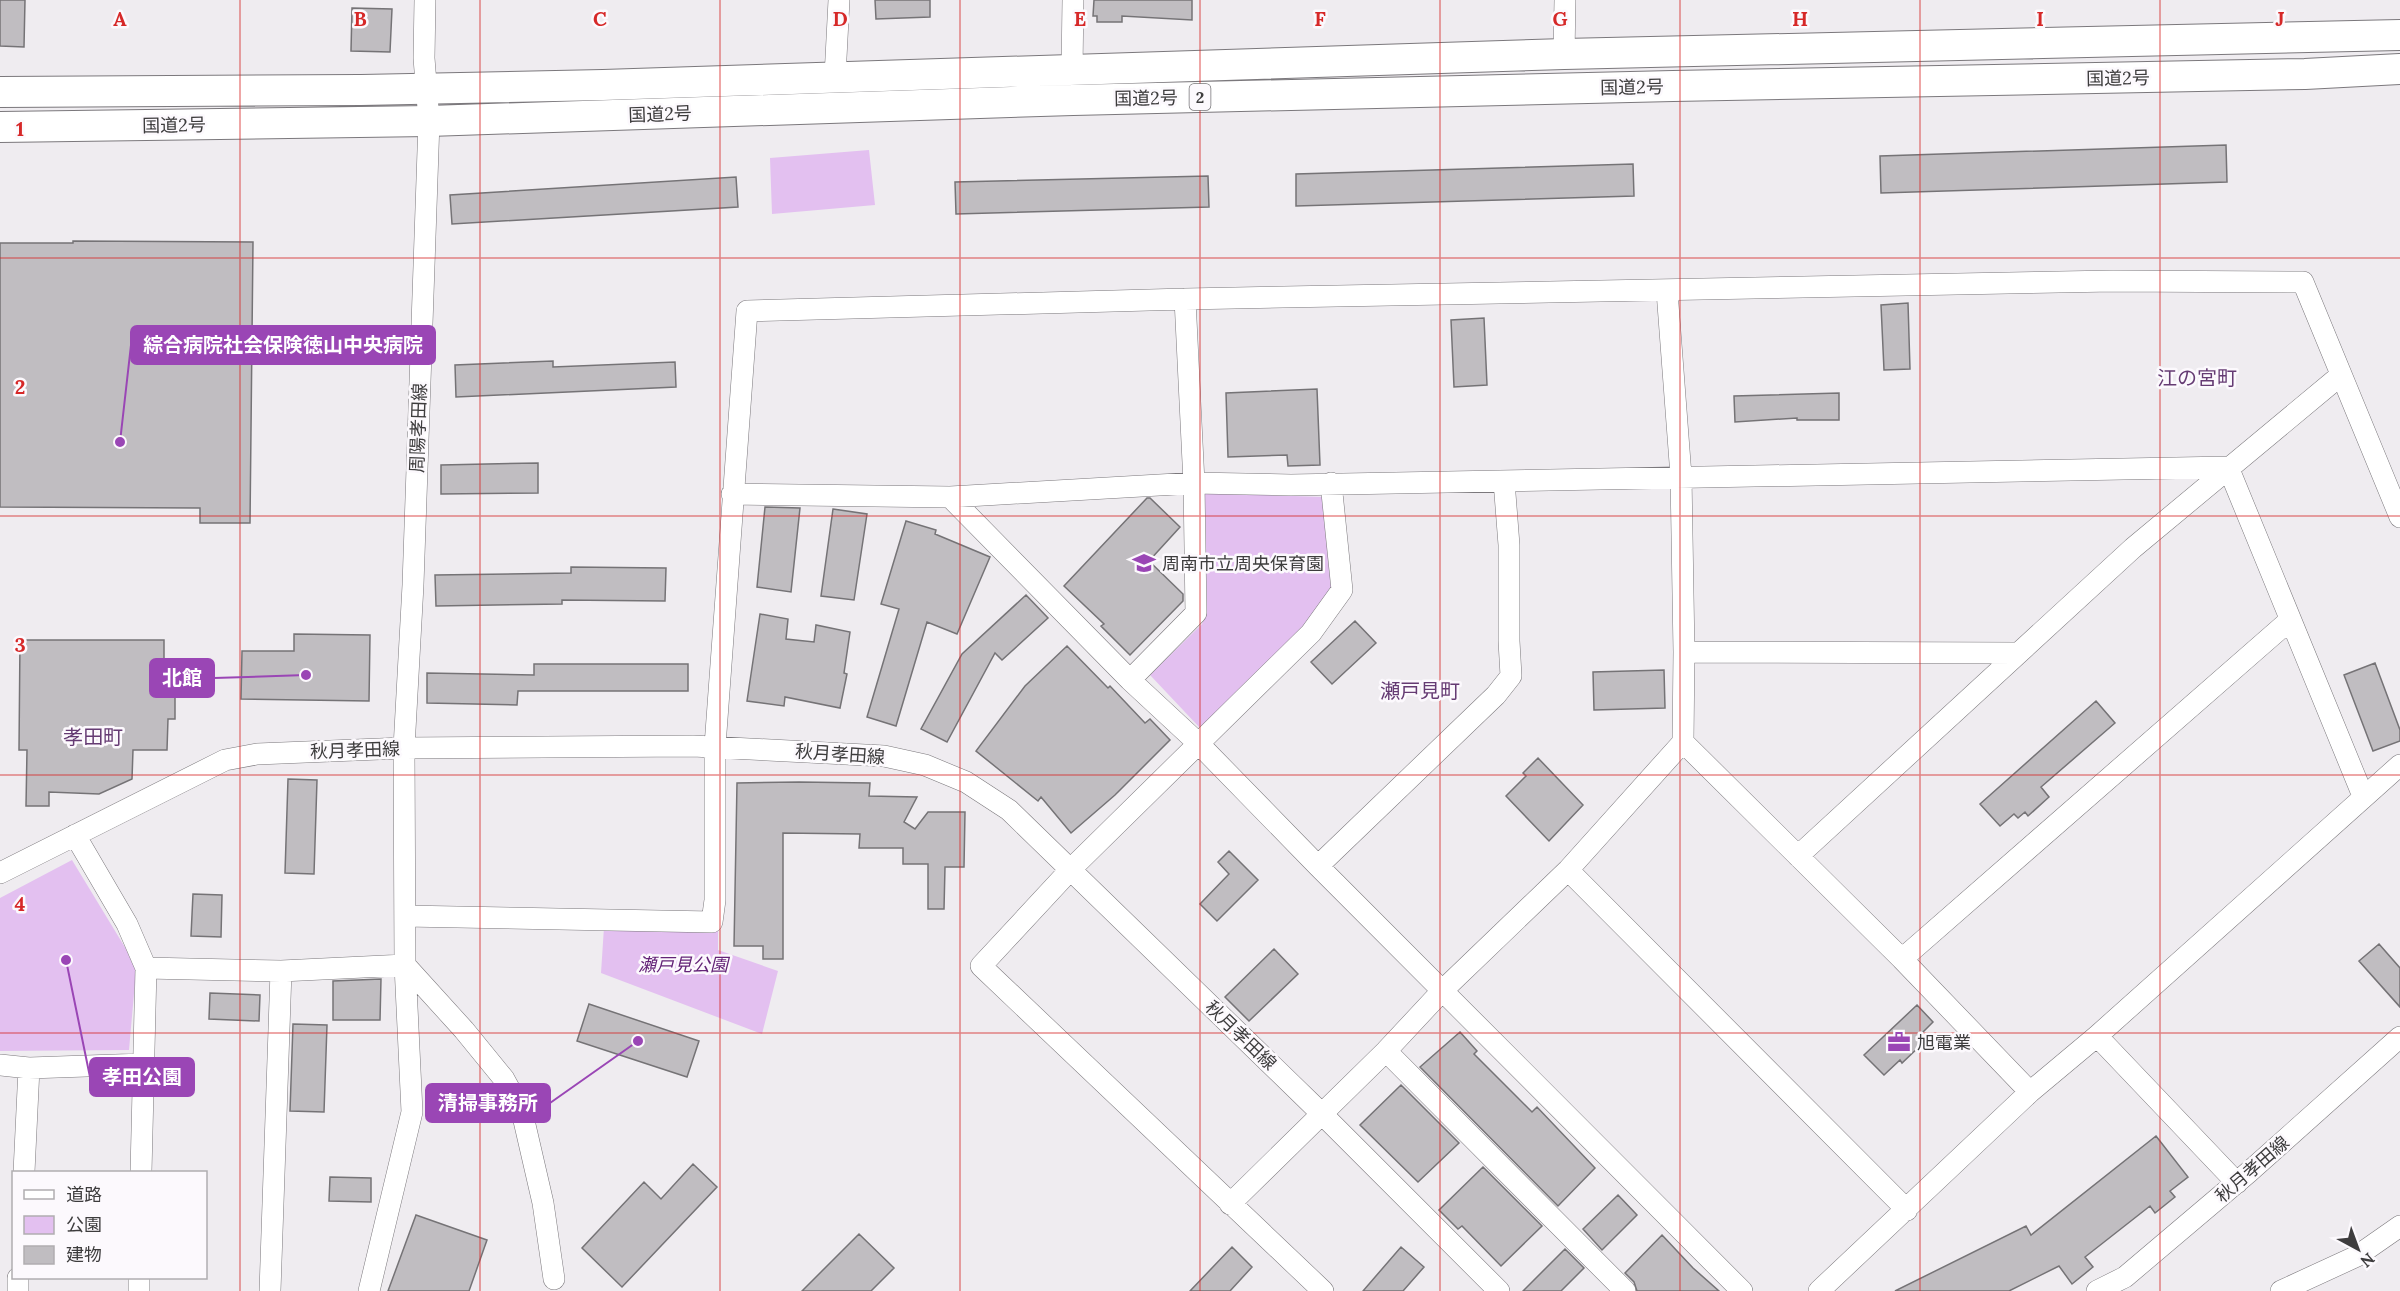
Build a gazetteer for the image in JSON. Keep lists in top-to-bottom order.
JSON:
{
  "streets": {
    "highway": ["国道2号", "2"],
    "street": ["周陽孝田線", "秋月孝田線"]
  },
  "crossings": [
    ["国道2号", "周陽孝田線"],
    ["周陽孝田線", "秋月孝田線"]
  ],
  "districts": ["江の宮町", "瀬戸見町", "孝田町"],
  "parks": ["瀬戸見公園"],
  "places": {
    "other": [
      "綜合病院社会保険徳山中央病院",
      "北館",
      "孝田公園",
      "清掃事務所"
    ],
    "school or university": ["周南市立周央保育園"],
    "office": ["旭電業"]
  },
  "legend": ["道路", "公園", "建物"],
  "north": "bottom right",
  "grid": {
    "columns": [
      "A",
      "B",
      "C",
      "D",
      "E",
      "F",
      "G",
      "H",
      "I",
      "J"
    ],
    "rows": [
      "1",
      "2",
      "3",
      "4"
    ]
  }
}
